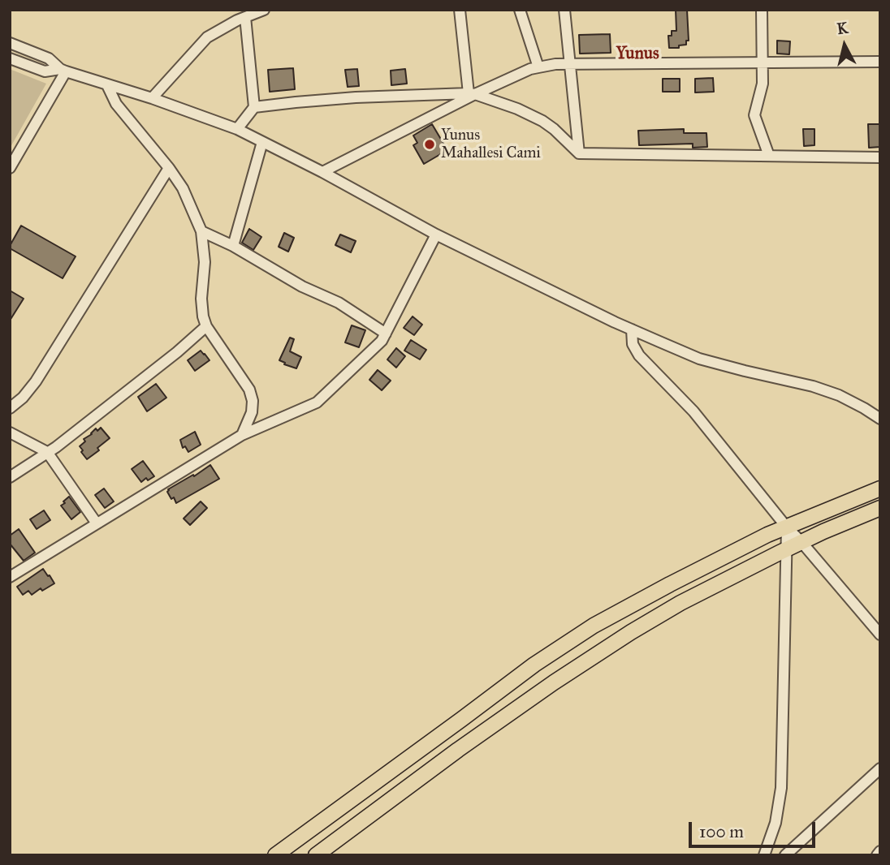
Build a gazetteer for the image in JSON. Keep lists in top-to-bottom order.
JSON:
{
  "districts": ["Yunus"],
  "places": ["Yunus Mahallesi Cami"],
  "scale_bar": "100 m",
  "north": "top"
}
